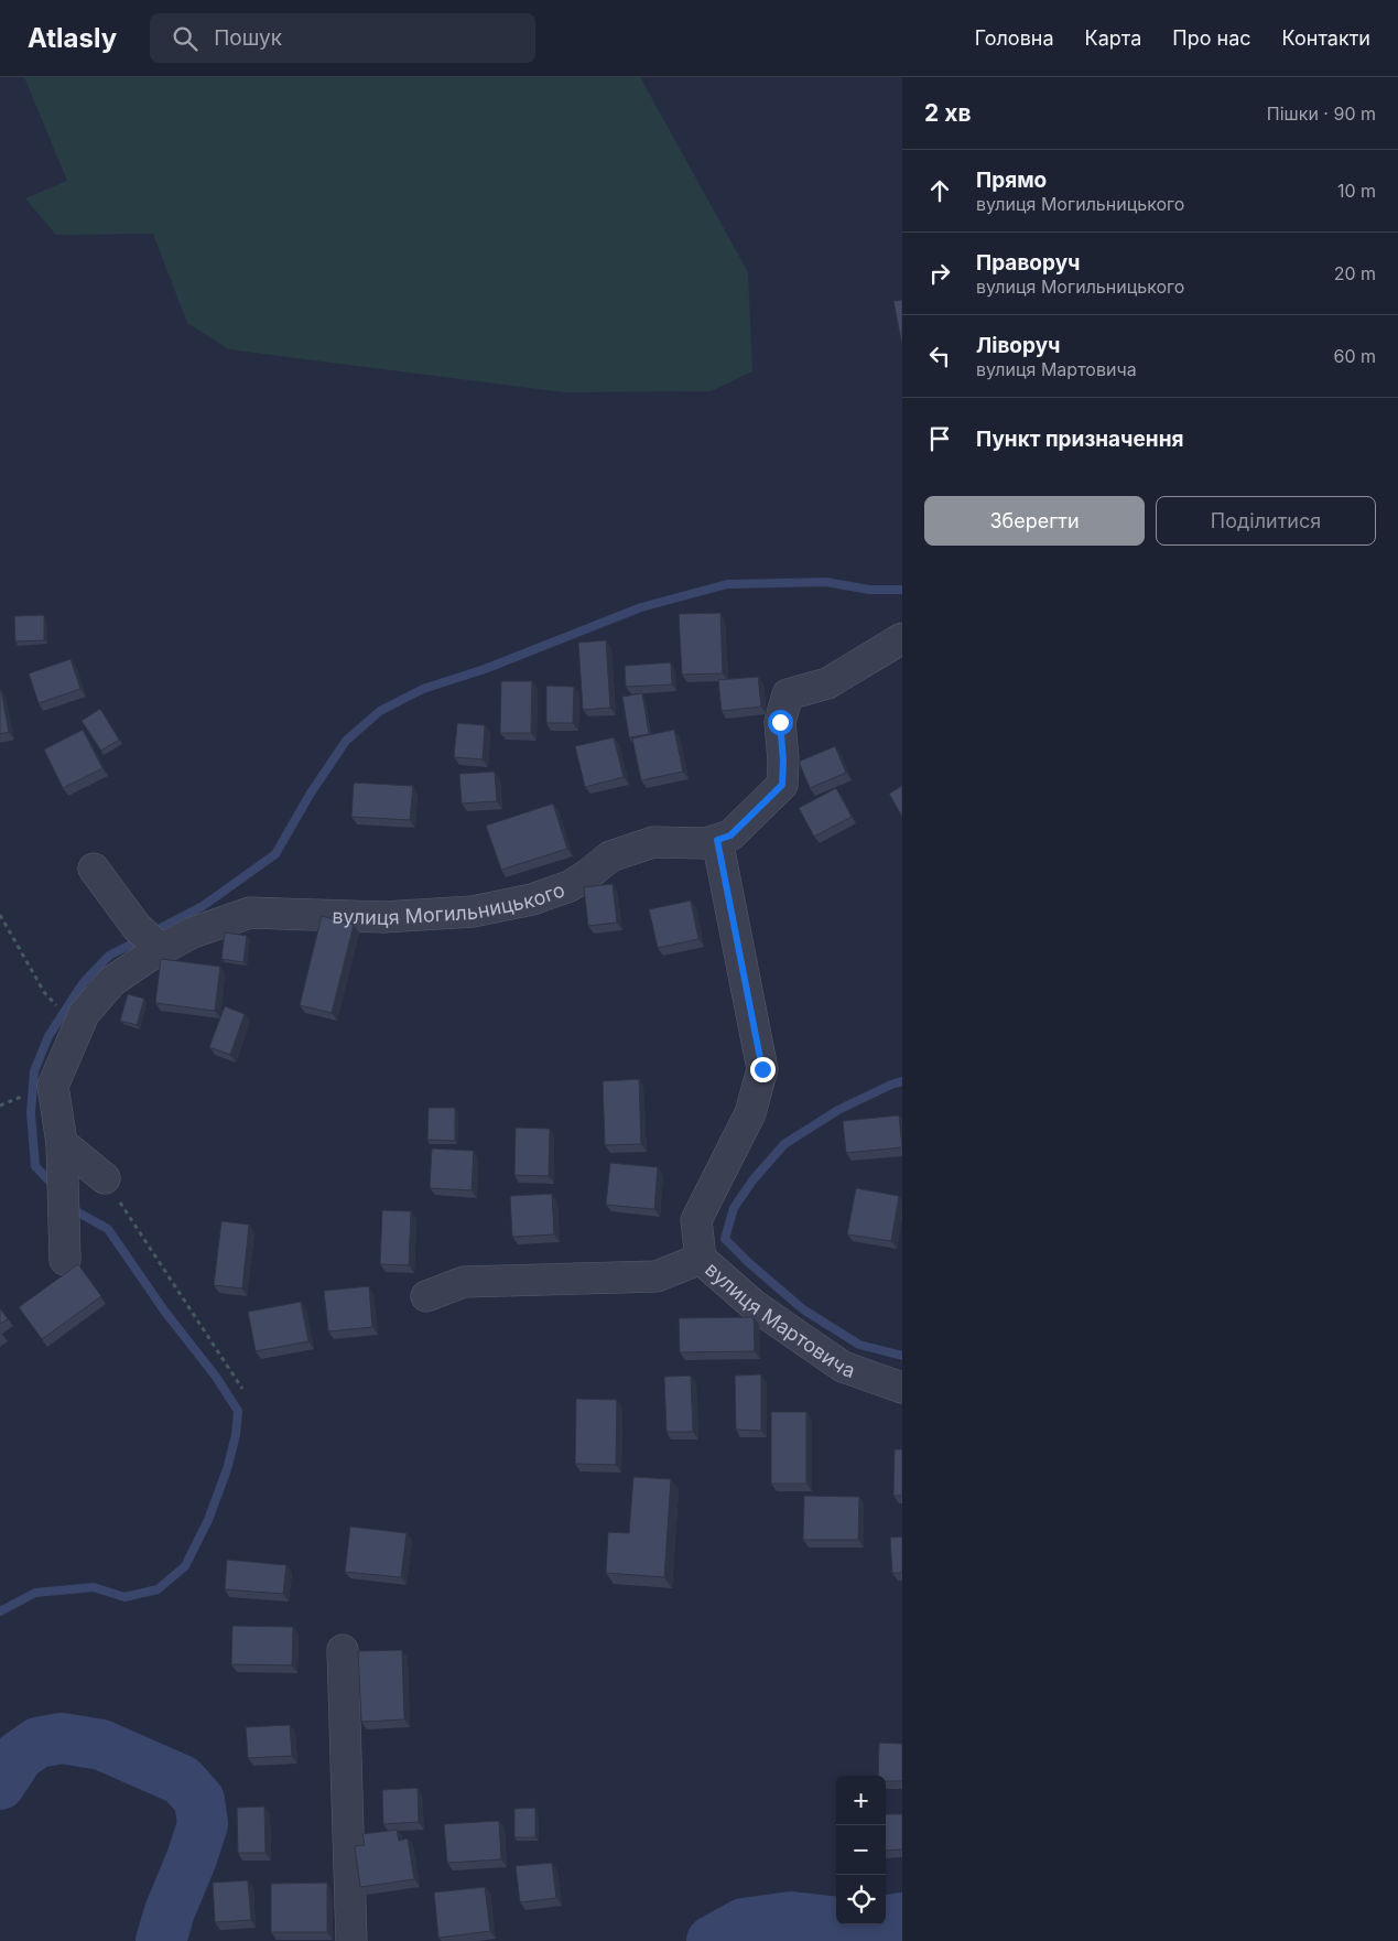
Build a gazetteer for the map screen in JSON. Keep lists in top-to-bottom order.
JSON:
{
  "streets": {
    "street": ["вулиця Могильницького", "вулиця Мартовича"]
  },
  "crossings": [
    ["вулиця Могильницького", "вулиця Мартовича"]
  ],
  "page": {
    "header": "Atlasly",
    "search": "Пошук",
    "nav": [
      "Головна",
      "Карта",
      "Про нас",
      "Контакти"
    ],
    "heading": ["2 хв", "Пішки · 90 m"],
    "list": [
      ["Прямо", "вулиця Могильницького", "10 m"],
      ["Праворуч", "вулиця Могильницького", "20 m"],
      ["Ліворуч", "вулиця Мартовича", "60 m"],
      "Пункт призначення"
    ],
    "buttons": ["Зберегти", "Поділитися"],
    "map_buttons": ["+", "−"]
  }
}
